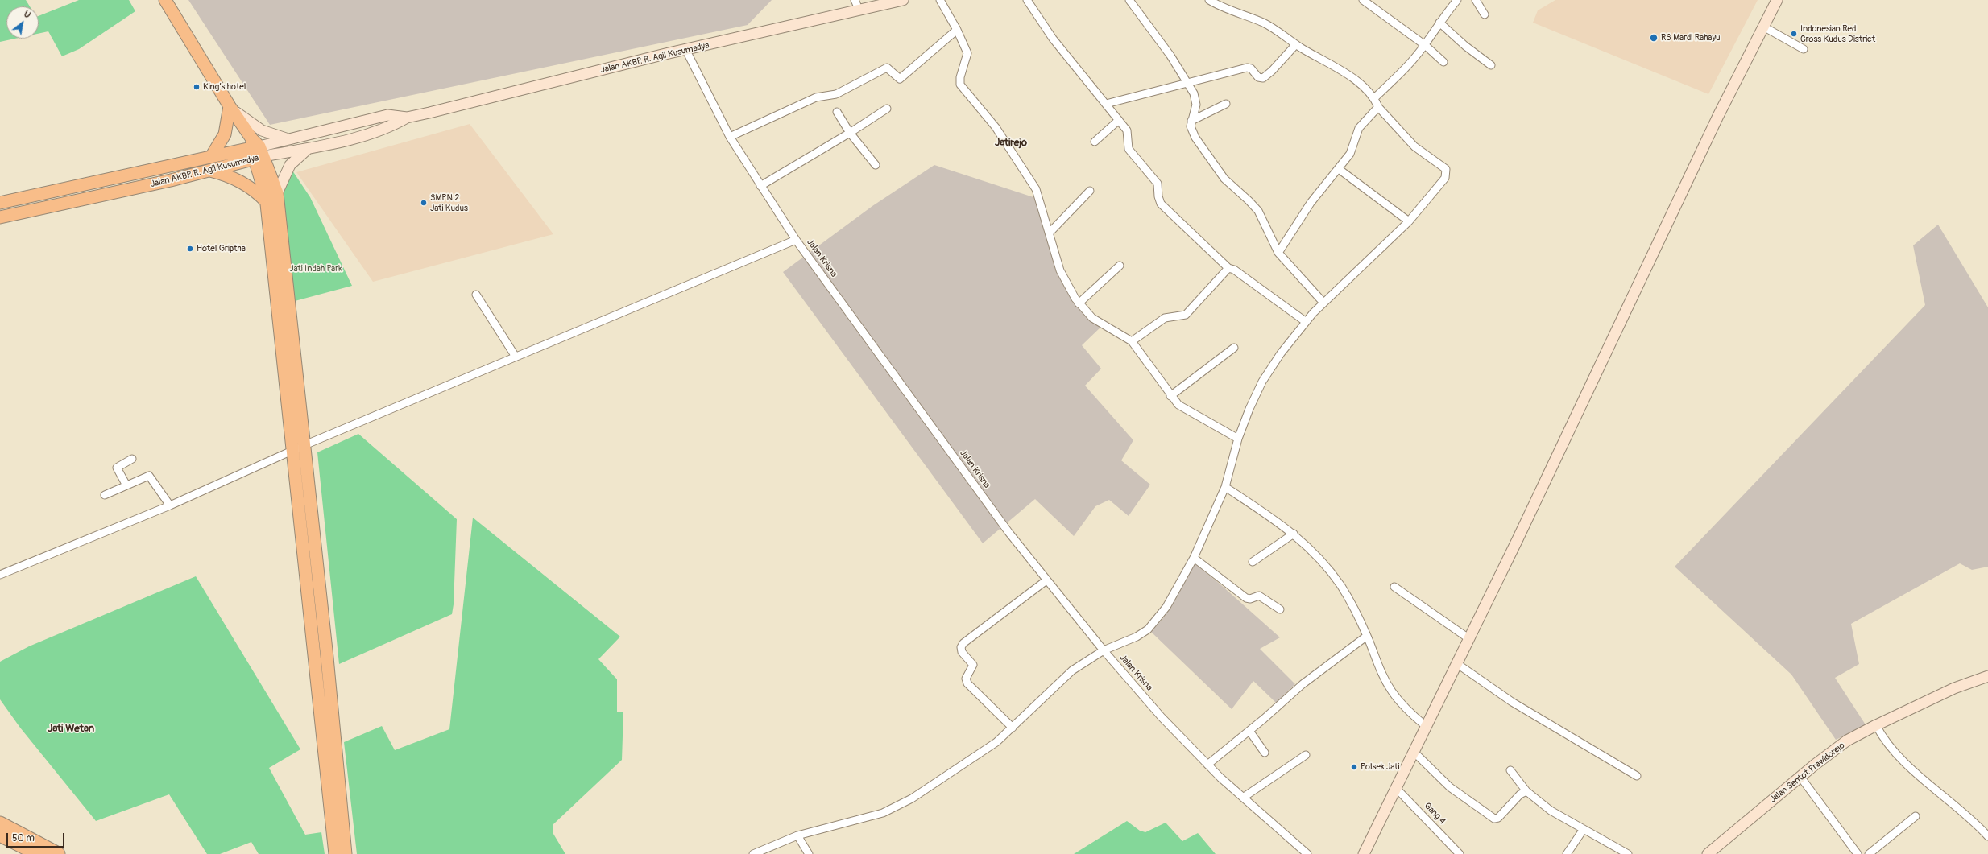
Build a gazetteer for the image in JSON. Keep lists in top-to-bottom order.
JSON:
{
  "streets": {
    "main road": ["Jalan AKBP. R. Agil Kusumadya", "Jalan Sentot Prawidorejo"],
    "street": ["Jalan Krisna", "Gang 4"]
  },
  "crossings": [
    ["Jalan AKBP. R. Agil Kusumadya", "Jalan Krisna"]
  ],
  "districts": ["Jatirejo", "Jati Wetan"],
  "parks": ["Jati Indah Park"],
  "places": [
    "Indonesian Red Cross Kudus District",
    "RS Mardi Rahayu",
    "King’s hotel",
    "SMPN 2 Jati Kudus",
    "Hotel Griptha",
    "Polsek Jati"
  ],
  "scale_bar": "50 m",
  "north": "top right"
}
